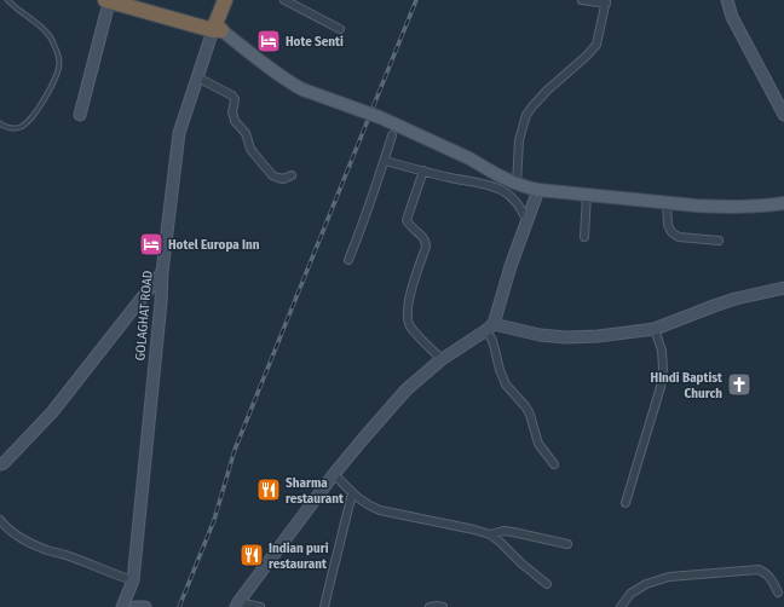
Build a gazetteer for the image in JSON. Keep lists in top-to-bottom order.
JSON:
{
  "streets": {
    "street": ["GOLAGHAT ROAD"]
  },
  "places": {
    "hotel": ["Hote Senti", "Hotel Europa Inn"],
    "church": ["HIndi Baptist Church"],
    "restaurant": ["Sharma restaurant", "Indian puri restaurant"]
  }
}
